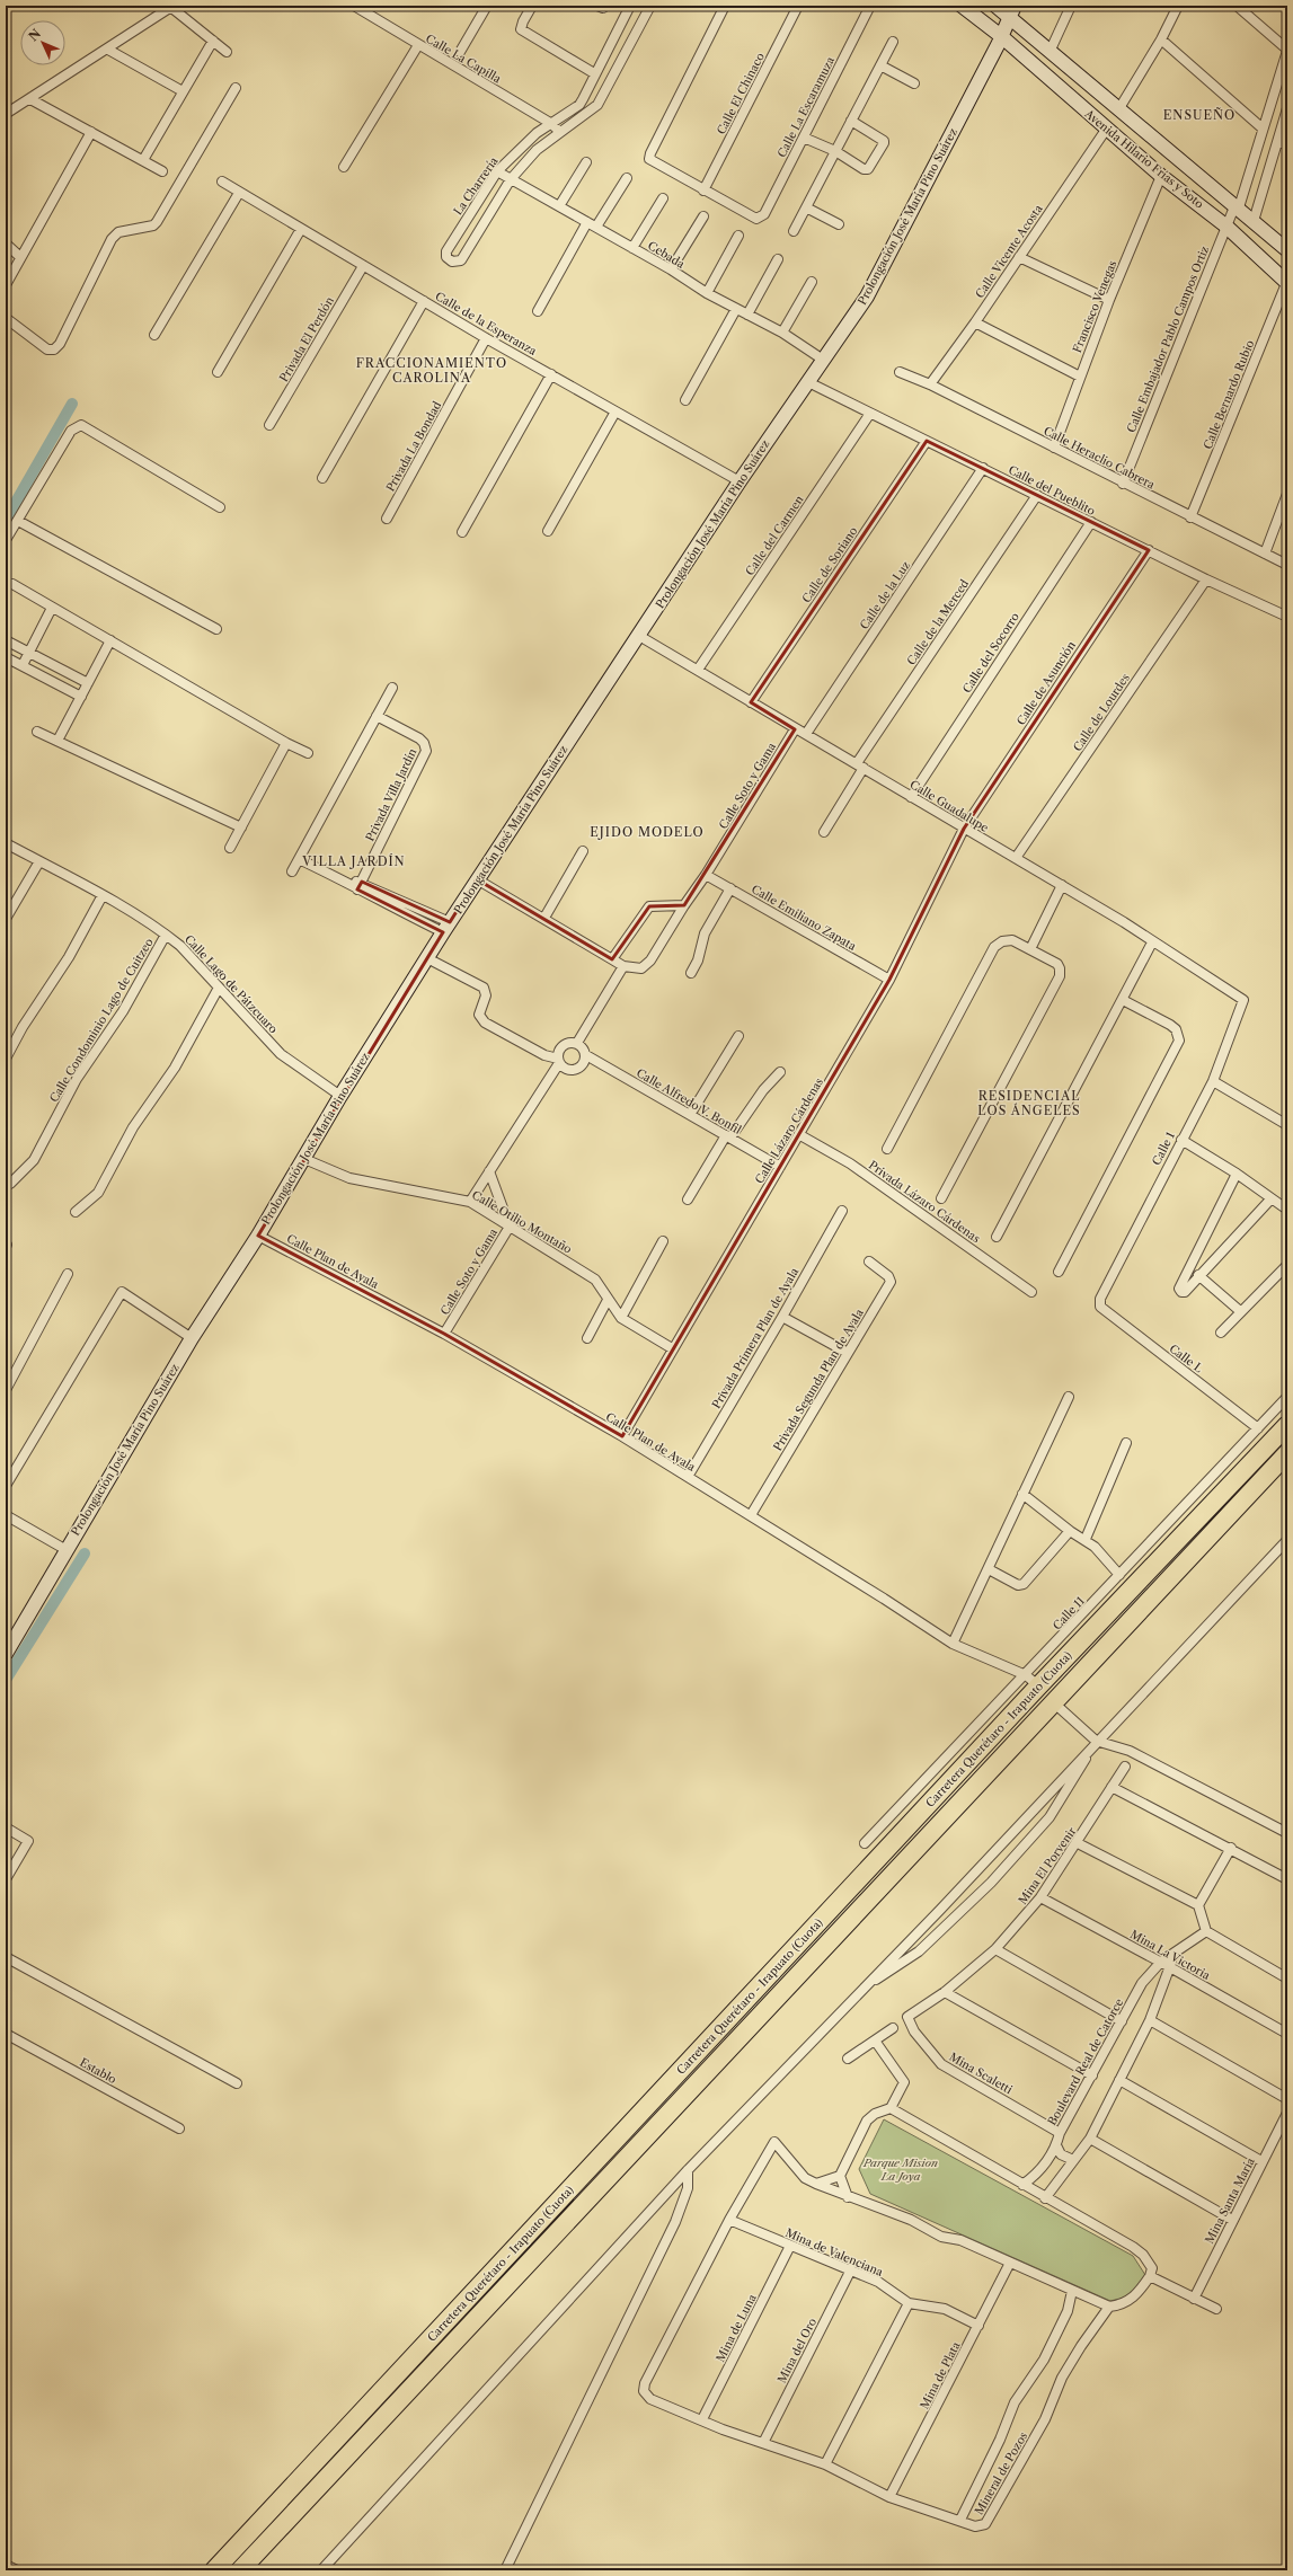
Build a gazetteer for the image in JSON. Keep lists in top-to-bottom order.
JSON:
{
  "streets": {
    "highway": ["Carretera Querétaro - Irapuato (Cuota)"],
    "main road": ["Avenida Hilario Frías y Soto", "Prolongación José María Pino Suárez"],
    "street": [
      "Calle La Capilla",
      "Calle El Chinaco",
      "Calle La Escaramuza",
      "La Charrería",
      "Calle Vicente Acosta",
      "Cebada",
      "Francisco Venegas",
      "Calle de la Esperanza",
      "Privada El Perdón",
      "Calle Embajador Pablo Campos Ortiz",
      "Calle Bernardo Rubio",
      "Privada La Bondad",
      "Calle Heraclio Cabrera",
      "Calle del Pueblito",
      "Calle del Carmen",
      "Calle de Soriano",
      "Calle de la Luz",
      "Calle de la Merced",
      "Calle del Socorro",
      "Calle de Asunción",
      "Calle de Lourdes",
      "Calle Soto y Gama",
      "Privada Villa Jardín",
      "Calle Guadalupe",
      "Calle Emiliano Zapata",
      "Calle Lago de Pátzcuaro",
      "Calle Condominio Lago de Cuitzeo",
      "Calle Alfredo V. Bonfil",
      "Calle Lázaro Cárdenas",
      "Calle 1",
      "Privada Lázaro Cárdenas",
      "Calle Otilio Montaño",
      "Calle Plan de Ayala",
      "Privada Primera Plan de Ayala",
      "Calle L",
      "Privada Segunda Plan de Ayala",
      "Calle 11",
      "Mina El Porvenir",
      "Mina La Victoria",
      "Boulevard Real de Catorce",
      "Establo",
      "Mina Scaletti",
      "Mina Santa María",
      "Mina de Valenciana",
      "Mina de Luna",
      "Mina del Oro",
      "Mina de Plata",
      "Mineral de Pozos"
    ]
  },
  "crossings": [
    ["Calle La Capilla", "La Charrería"],
    ["Calle El Chinaco", "Calle La Escaramuza"],
    ["Avenida Hilario Frías y Soto", "Prolongación José María Pino Suárez"],
    ["Avenida Hilario Frías y Soto", "Calle Vicente Acosta"],
    ["Avenida Hilario Frías y Soto", "Francisco Venegas"],
    ["Avenida Hilario Frías y Soto", "Calle Embajador Pablo Campos Ortiz"],
    ["Avenida Hilario Frías y Soto", "Calle Bernardo Rubio"],
    ["La Charrería", "Cebada"],
    ["Prolongación José María Pino Suárez", "Cebada"],
    ["Prolongación José María Pino Suárez", "Calle de la Esperanza"],
    ["Prolongación José María Pino Suárez", "Calle del Pueblito"],
    ["Prolongación José María Pino Suárez", "Calle Guadalupe"],
    ["Prolongación José María Pino Suárez", "Calle Lago de Pátzcuaro"],
    ["Prolongación José María Pino Suárez", "Calle Otilio Montaño"],
    ["Prolongación José María Pino Suárez", "Calle Plan de Ayala"],
    ["Calle Vicente Acosta", "Calle Heraclio Cabrera"],
    ["Francisco Venegas", "Calle Heraclio Cabrera"],
    ["Calle de la Esperanza", "Privada El Perdón"],
    ["Calle de la Esperanza", "Privada La Bondad"],
    ["Calle Embajador Pablo Campos Ortiz", "Calle Heraclio Cabrera"],
    ["Calle Bernardo Rubio", "Calle Heraclio Cabrera"],
    ["Calle del Pueblito", "Calle del Carmen"],
    ["Calle del Pueblito", "Calle de Soriano"],
    ["Calle del Pueblito", "Calle de la Luz"],
    ["Calle del Pueblito", "Calle de la Merced"],
    ["Calle del Pueblito", "Calle del Socorro"],
    ["Calle del Pueblito", "Calle de Asunción"],
    ["Calle del Pueblito", "Calle de Lourdes"],
    ["Calle del Carmen", "Calle Guadalupe"],
    ["Calle de Soriano", "Calle Guadalupe"],
    ["Calle de la Luz", "Calle Guadalupe"],
    ["Calle de la Merced", "Calle Guadalupe"],
    ["Calle del Socorro", "Calle Guadalupe"],
    ["Calle de Asunción", "Calle Guadalupe"],
    ["Calle de Asunción", "Calle Lázaro Cárdenas"],
    ["Calle de Lourdes", "Calle Guadalupe"],
    ["Calle Soto y Gama", "Calle Guadalupe"],
    ["Calle Soto y Gama", "Calle Emiliano Zapata"],
    ["Calle Soto y Gama", "Calle Otilio Montaño"],
    ["Calle Soto y Gama", "Calle Plan de Ayala"],
    ["Calle Guadalupe", "Calle Lázaro Cárdenas"],
    ["Calle Guadalupe", "Calle 1"],
    ["Calle Emiliano Zapata", "Calle Lázaro Cárdenas"],
    ["Calle Lago de Pátzcuaro", "Calle Condominio Lago de Cuitzeo"],
    ["Calle Alfredo V. Bonfil", "Calle Lázaro Cárdenas"],
    ["Calle Lázaro Cárdenas", "Privada Lázaro Cárdenas"],
    ["Calle Lázaro Cárdenas", "Calle Otilio Montaño"],
    ["Calle Lázaro Cárdenas", "Calle Plan de Ayala"],
    ["Calle 1", "Calle L"],
    ["Calle Plan de Ayala", "Privada Primera Plan de Ayala"],
    ["Calle Plan de Ayala", "Privada Segunda Plan de Ayala"],
    ["Calle Plan de Ayala", "Calle 11"],
    ["Calle L", "Calle 11"],
    ["Mina El Porvenir", "Mina La Victoria"],
    ["Mina El Porvenir", "Mina Scaletti"],
    ["Mina La Victoria", "Boulevard Real de Catorce"],
    ["Boulevard Real de Catorce", "Mina Scaletti"],
    ["Mina de Valenciana", "Mina de Luna"],
    ["Mina de Valenciana", "Mina del Oro"],
    ["Mina de Valenciana", "Mina de Plata"]
  ],
  "districts": [
    "ENSUEÑO",
    "FRACCIONAMIENTO CAROLINA",
    "EJIDO MODELO",
    "VILLA JARDÍN",
    "RESIDENCIAL LOS ÁNGELES"
  ],
  "parks": ["Parque Mision La Joya"],
  "north": "top left"
}
